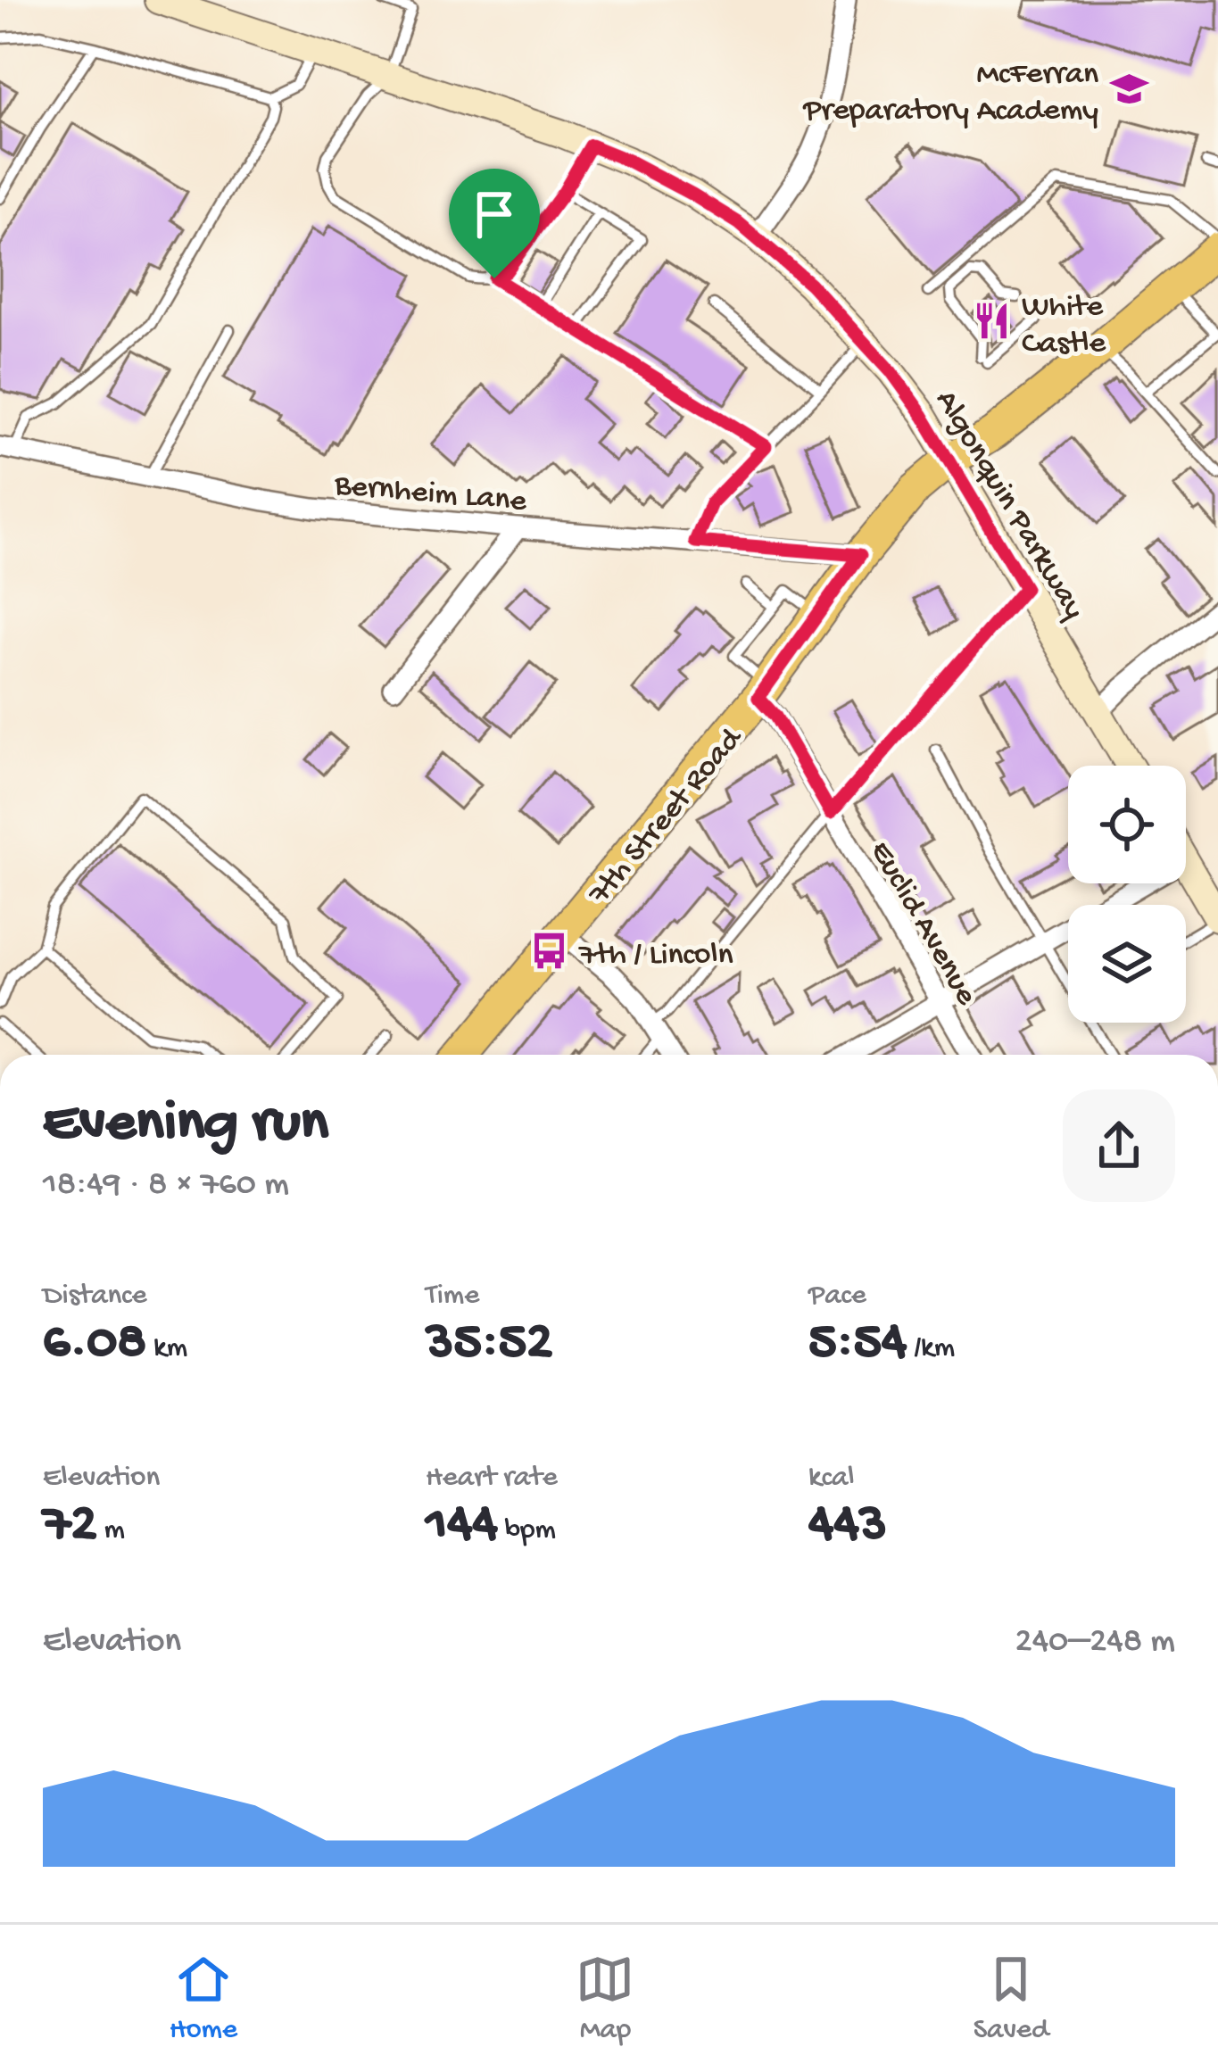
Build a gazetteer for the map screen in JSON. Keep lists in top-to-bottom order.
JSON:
{
  "streets": {
    "main road": ["Algonquin Parkway", "7th Street Road"],
    "street": ["Bernheim Lane", "Euclid Avenue"]
  },
  "crossings": [
    ["Bernheim Lane", "7th Street Road"],
    ["Algonquin Parkway", "7th Street Road"],
    ["7th Street Road", "Euclid Avenue"]
  ],
  "places": {
    "school or university": ["McFerran Preparatory Academy"],
    "restaurant": ["White Castle"],
    "bus stop": ["7th / Lincoln"]
  },
  "page": {
    "heading": ["Evening run", "18:49 · 8 × 760 m"],
    "stats": [
      ["Distance", "6.08 km"],
      ["Time", "35:52"],
      ["Pace", "5:54 /km"],
      ["Elevation", "72 m"],
      ["Heart rate", "144 bpm"],
      ["kcal", "443"]
    ],
    "chart": ["Elevation", "240–248 m"],
    "tabs": ["Home", "Map", "Saved"]
  }
}
